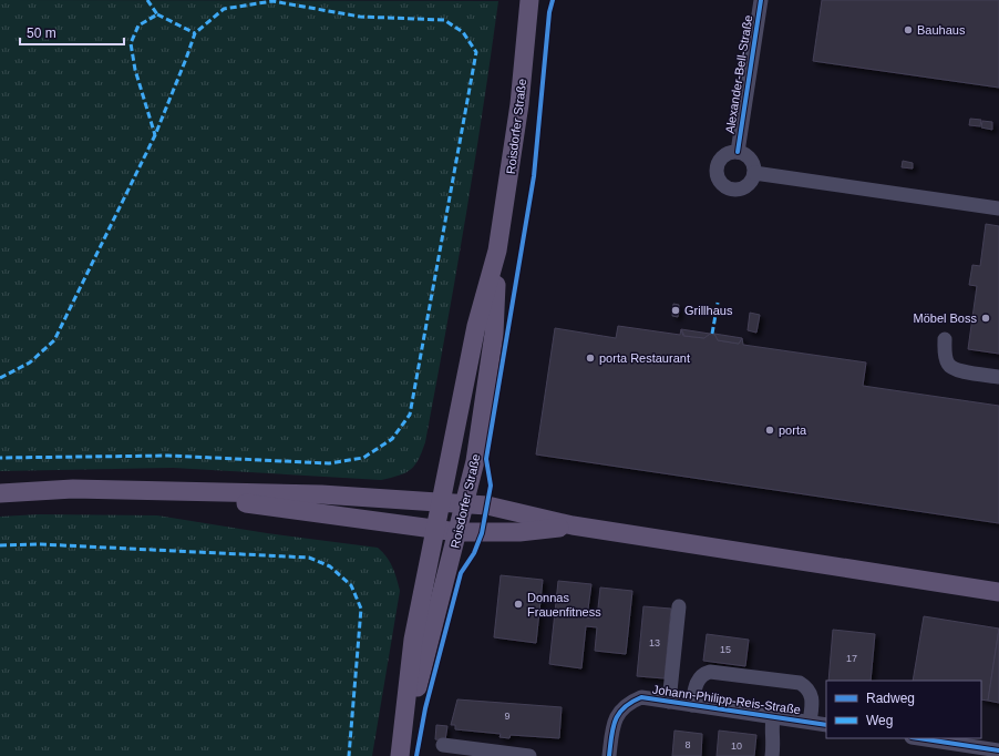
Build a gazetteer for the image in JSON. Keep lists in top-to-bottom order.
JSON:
{
  "streets": {
    "main road": ["Roisdorfer Straße"],
    "street": ["Alexander-Bell-Straße", "Johann-Philipp-Reis-Straße"]
  },
  "places": [
    "Bauhaus",
    "Grillhaus",
    "Möbel Boss",
    "porta Restaurant",
    "porta",
    "Donnas Frauenfitness"
  ],
  "house_numbers": [
    "13",
    "15",
    "17",
    "9",
    "8",
    "10"
  ],
  "legend": ["Radweg", "Weg"],
  "scale_bar": "50 m"
}
